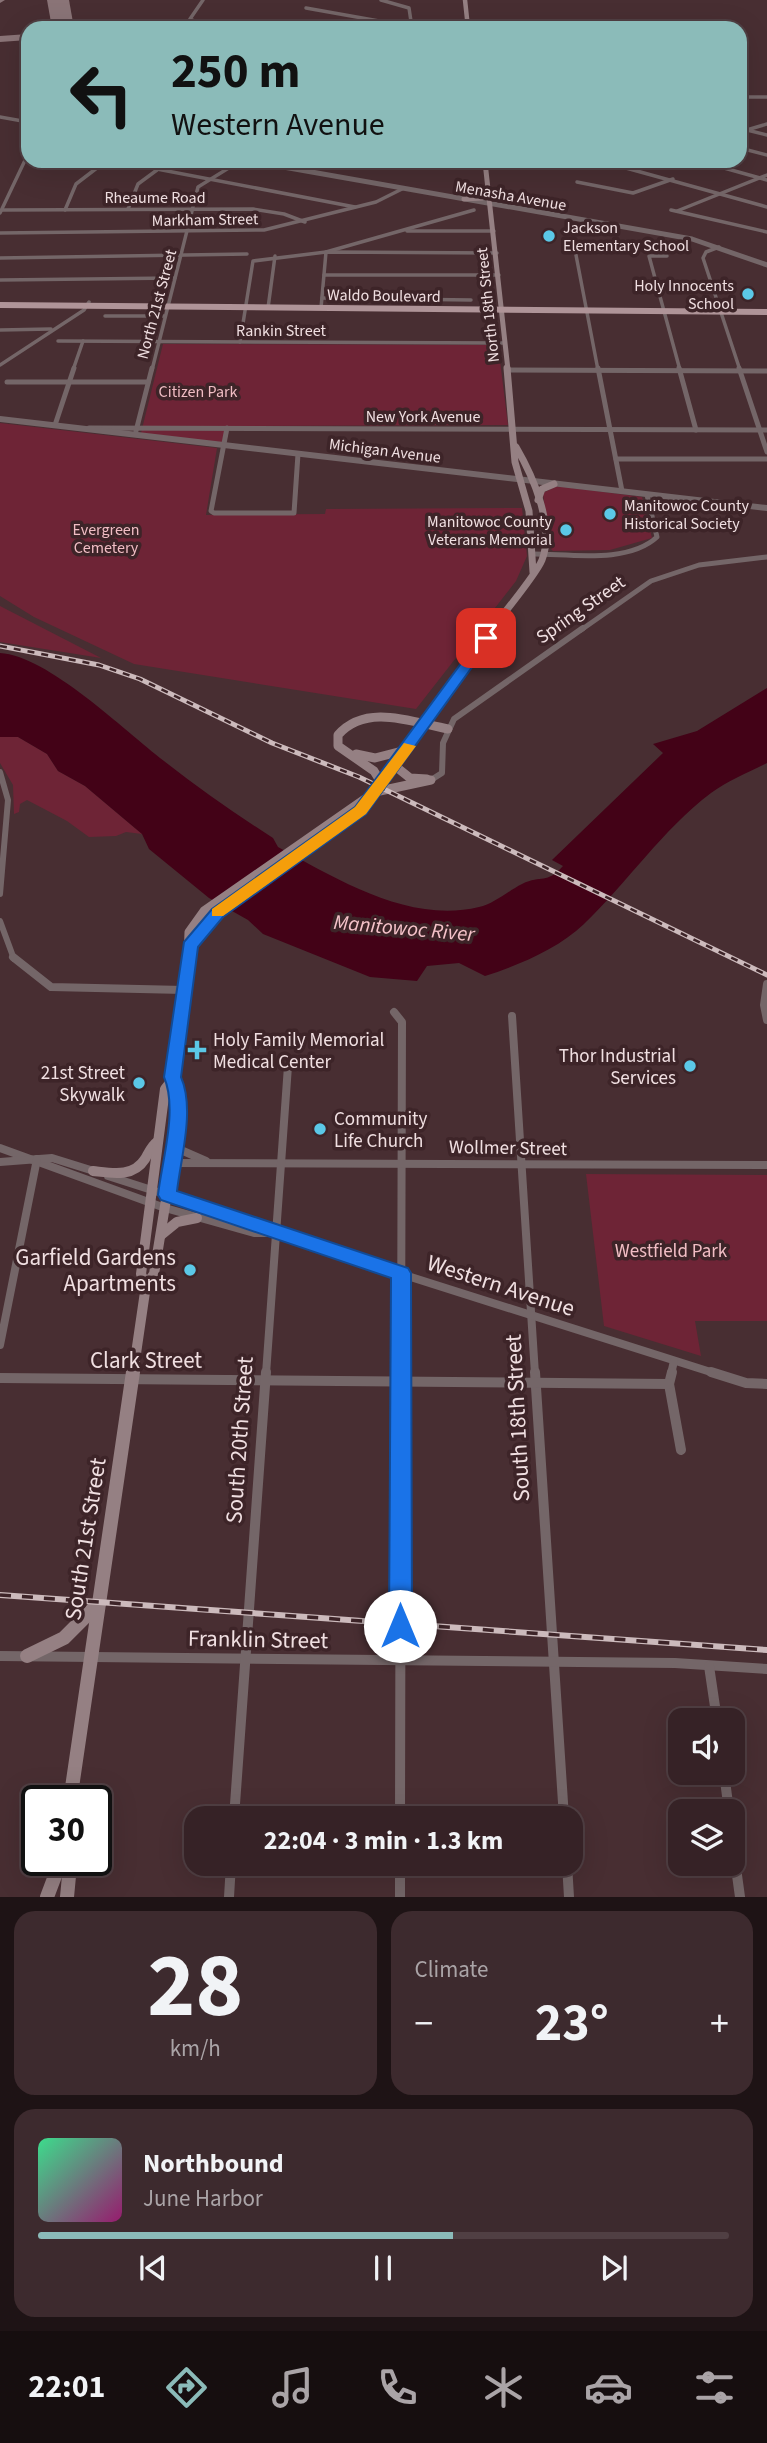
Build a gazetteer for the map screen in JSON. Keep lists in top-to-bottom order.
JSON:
{
  "streets": {
    "main road": ["Waldo Boulevard", "North 18th Street", "South 21st Street"],
    "street": [
      "Menasha Avenue",
      "Rheaume Road",
      "Markham Street",
      "North 21st Street",
      "Rankin Street",
      "New York Avenue",
      "Michigan Avenue",
      "Spring Street",
      "Wollmer Street",
      "Western Avenue",
      "Clark Street",
      "South 18th Street",
      "South 20th Street",
      "Franklin Street"
    ]
  },
  "crossings": [
    ["Menasha Avenue", "Markham Street"],
    ["Menasha Avenue", "North 18th Street"],
    ["Rheaume Road", "Markham Street"],
    ["Rheaume Road", "North 21st Street"],
    ["Markham Street", "North 21st Street"],
    ["Waldo Boulevard", "North 21st Street"],
    ["Waldo Boulevard", "North 18th Street"],
    ["North 21st Street", "Rankin Street"],
    ["North 21st Street", "New York Avenue"],
    ["North 21st Street", "Michigan Avenue"],
    ["North 18th Street", "Rankin Street"],
    ["North 18th Street", "New York Avenue"],
    ["North 18th Street", "Michigan Avenue"],
    ["New York Avenue", "Michigan Avenue"],
    ["Wollmer Street", "South 18th Street"],
    ["Wollmer Street", "South 20th Street"],
    ["Wollmer Street", "South 21st Street"],
    ["Western Avenue", "South 18th Street"],
    ["Western Avenue", "South 20th Street"],
    ["Western Avenue", "South 21st Street"],
    ["Clark Street", "South 18th Street"],
    ["Clark Street", "South 20th Street"],
    ["Clark Street", "South 21st Street"],
    ["South 18th Street", "Franklin Street"],
    ["South 20th Street", "Franklin Street"],
    ["South 21st Street", "Franklin Street"]
  ],
  "water": ["Manitowoc River"],
  "parks": ["Citizen Park", "Evergreen Cemetery", "Westfield Park"],
  "places": {
    "other": [
      "Jackson Elementary School",
      "Holy Innocents School",
      "Manitowoc County Historical Society",
      "Manitowoc County Veterans Memorial",
      "Thor Industrial Services",
      "21st Street Skywalk",
      "Community Life Church",
      "Garfield Gardens Apartments"
    ],
    "health": ["Holy Family Memorial Medical Center"]
  },
  "page": {
    "turn": ["250 m", "Western Avenue"],
    "limit": "30",
    "trip": "22:04 · 3 min · 1.3 km",
    "tile": [
      ["28", "km/h"],
      "Climate"
    ],
    "heat": ["−", "23°", "+"],
    "song": ["Northbound", "June Harbor"],
    "tabs": "22:01"
  }
}
